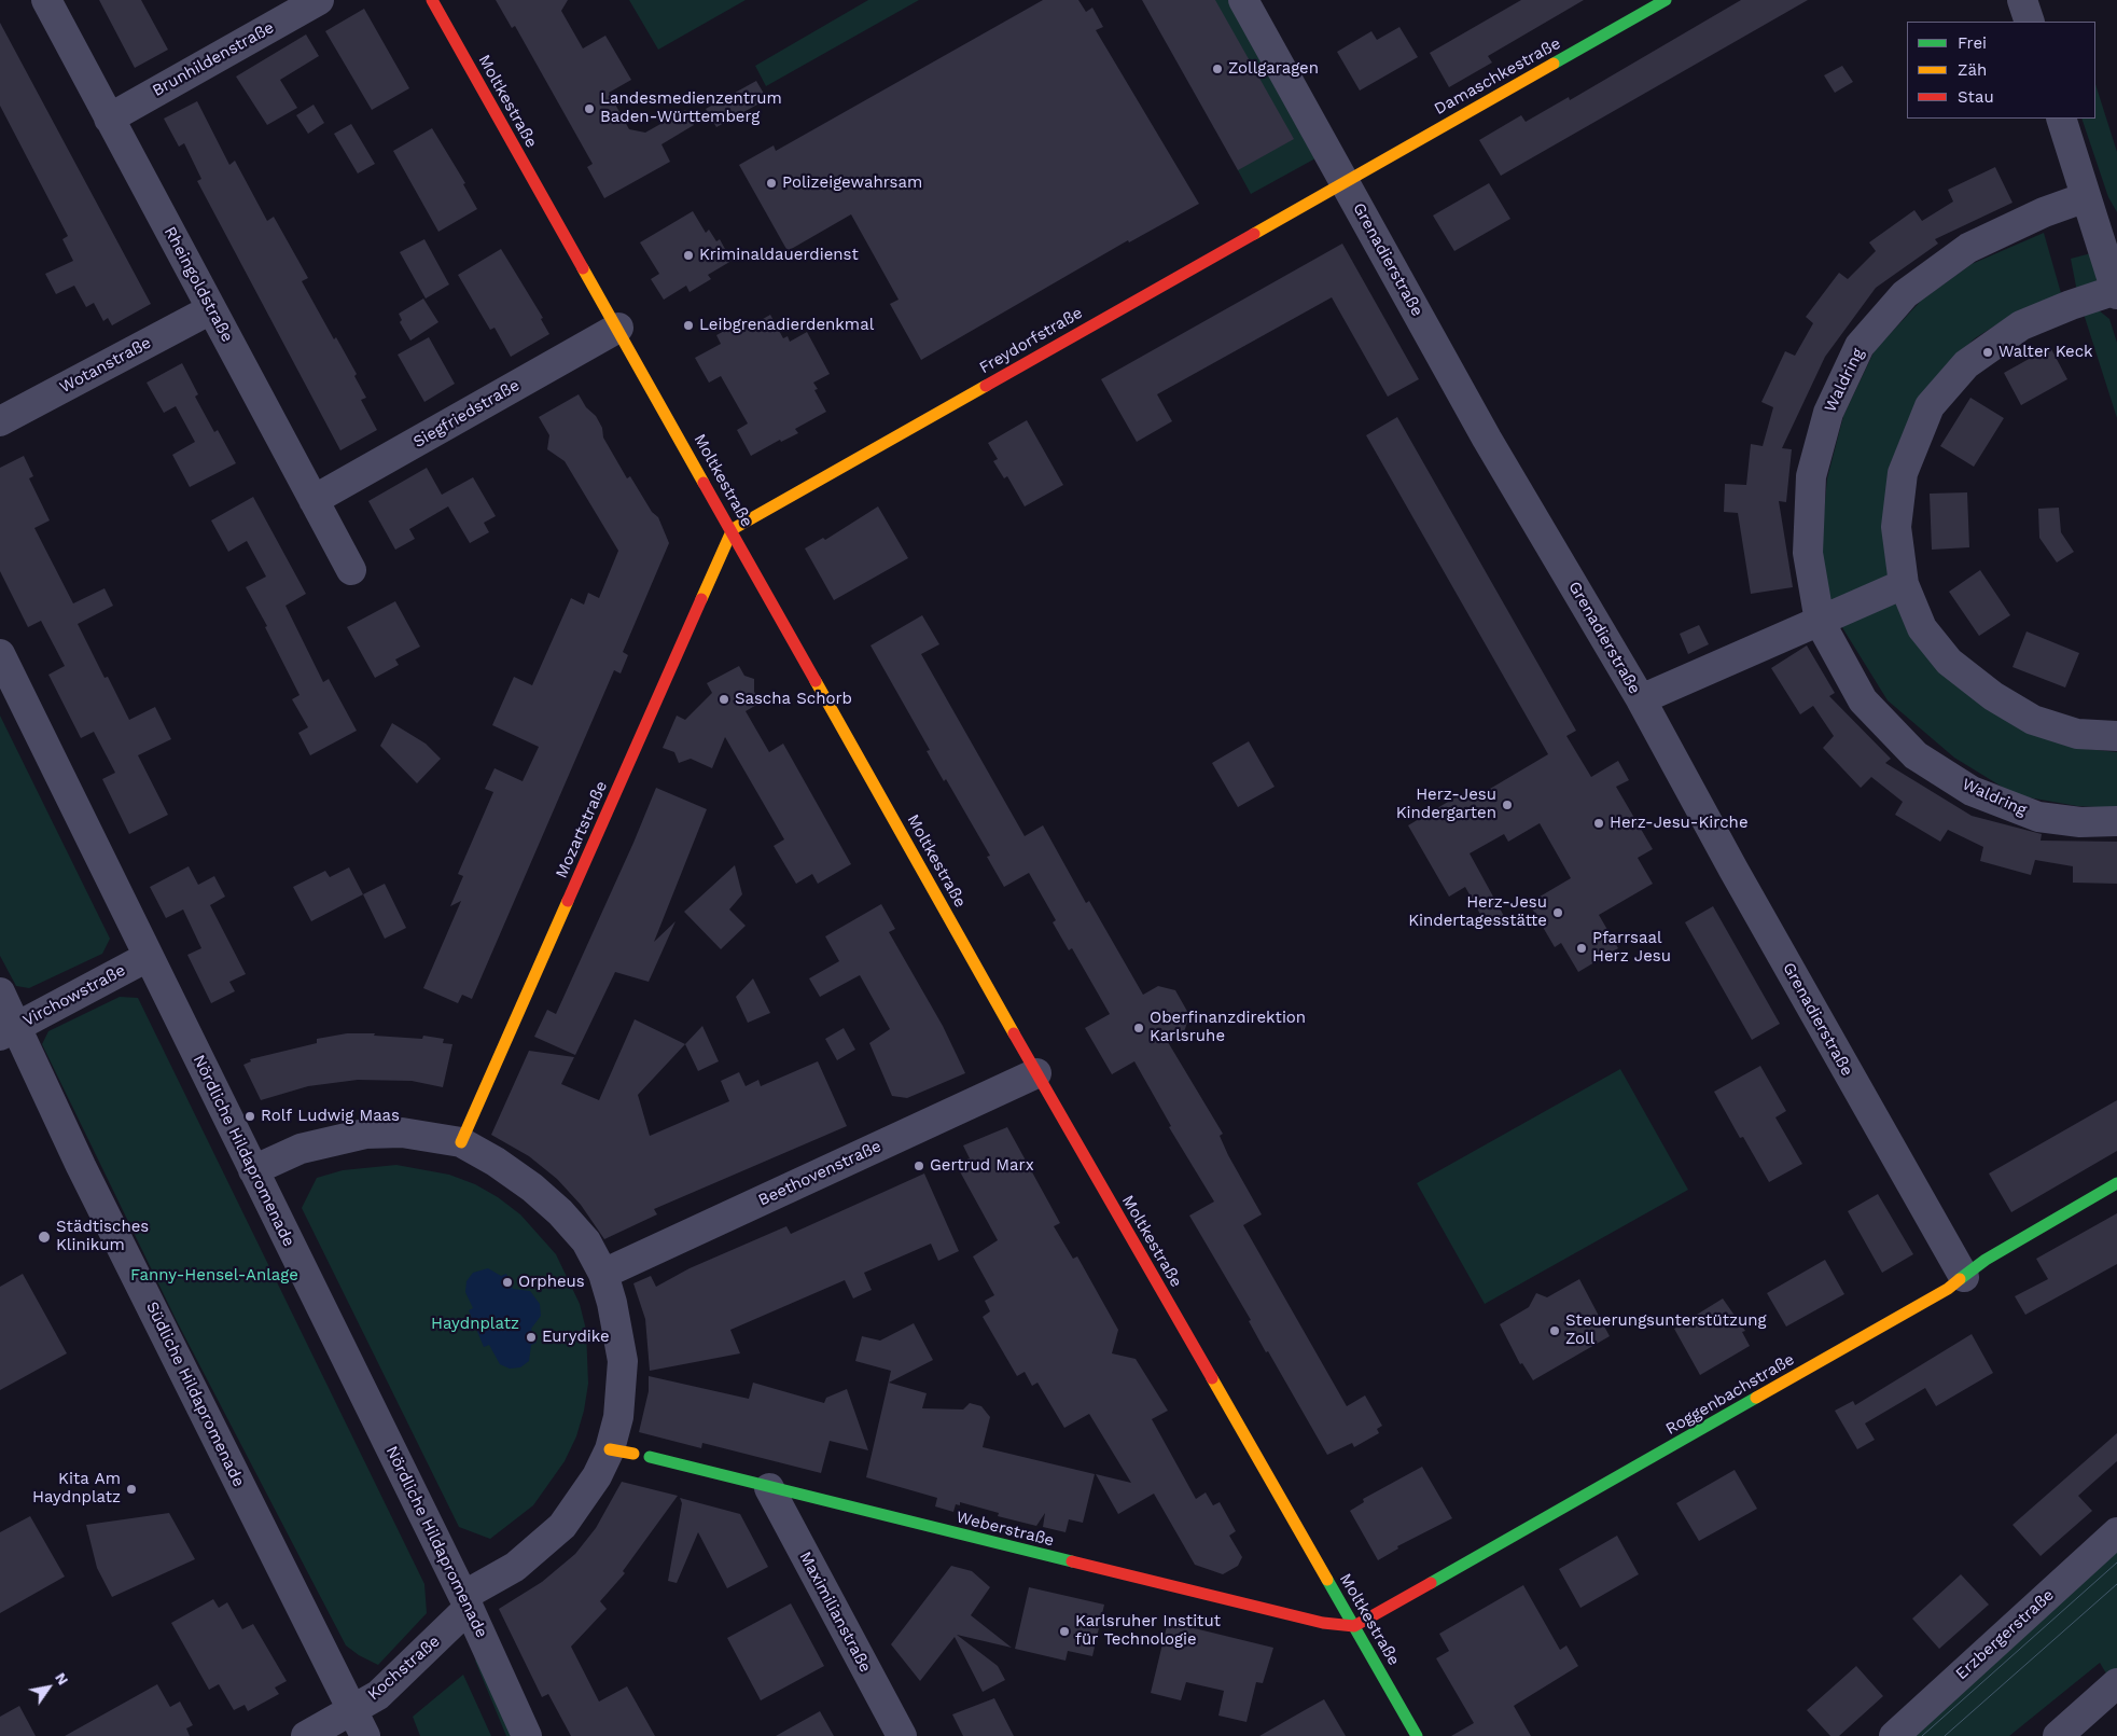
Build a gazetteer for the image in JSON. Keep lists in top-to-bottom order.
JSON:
{
  "streets": {
    "street": [
      "Brunhildenstraße",
      "Damaschkestraße",
      "Moltkestraße",
      "Grenadierstraße",
      "Rheingoldstraße",
      "Freydorfstraße",
      "Wotanstraße",
      "Waldring",
      "Siegfriedstraße",
      "Mozartstraße",
      "Virchowstraße",
      "Nördliche Hildapromenade",
      "Beethovenstraße",
      "Südliche Hildapromenade",
      "Roggenbachstraße",
      "Weberstraße",
      "Maximilianstraße",
      "Erzbergerstraße",
      "Kochstraße"
    ]
  },
  "crossings": [
    ["Brunhildenstraße", "Rheingoldstraße"],
    ["Damaschkestraße", "Grenadierstraße"],
    ["Damaschkestraße", "Freydorfstraße"],
    ["Moltkestraße", "Freydorfstraße"],
    ["Moltkestraße", "Siegfriedstraße"],
    ["Moltkestraße", "Mozartstraße"],
    ["Moltkestraße", "Beethovenstraße"],
    ["Moltkestraße", "Roggenbachstraße"],
    ["Moltkestraße", "Weberstraße"],
    ["Grenadierstraße", "Freydorfstraße"],
    ["Grenadierstraße", "Roggenbachstraße"],
    ["Rheingoldstraße", "Wotanstraße"],
    ["Rheingoldstraße", "Siegfriedstraße"],
    ["Freydorfstraße", "Mozartstraße"],
    ["Virchowstraße", "Nördliche Hildapromenade"],
    ["Virchowstraße", "Südliche Hildapromenade"],
    ["Nördliche Hildapromenade", "Kochstraße"],
    ["Südliche Hildapromenade", "Kochstraße"],
    ["Roggenbachstraße", "Weberstraße"],
    ["Weberstraße", "Maximilianstraße"]
  ],
  "parks": ["Fanny-Hensel-Anlage", "Haydnplatz"],
  "places": [
    "Zollgaragen",
    "Landesmedienzentrum Baden-Württemberg",
    "Polizeigewahrsam",
    "Kriminaldauerdienst",
    "Leibgrenadierdenkmal",
    "Walter Keck",
    "Sascha Schorb",
    "Herz-Jesu Kindergarten",
    "Herz-Jesu-Kirche",
    "Herz-Jesu Kindertagesstätte",
    "Pfarrsaal Herz Jesu",
    "Oberfinanzdirektion Karlsruhe",
    "Rolf Ludwig Maas",
    "Gertrud Marx",
    "Städtisches Klinikum",
    "Orpheus",
    "Steuerungsunterstützung Zoll",
    "Eurydike",
    "Kita Am Haydnplatz",
    "Karlsruher Institut für Technologie"
  ],
  "legend": ["Frei", "Zäh", "Stau"],
  "north": "top right"
}
